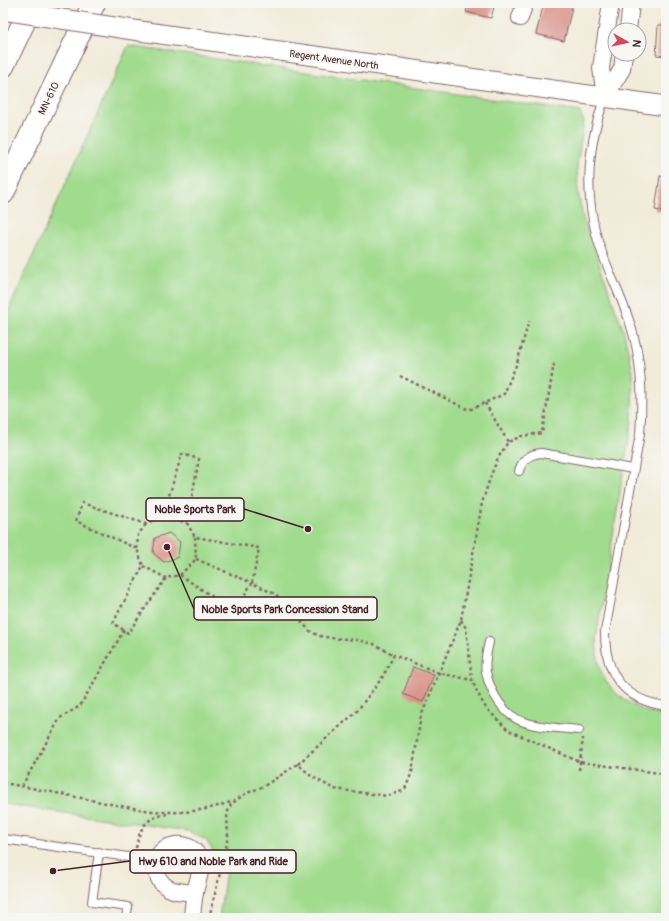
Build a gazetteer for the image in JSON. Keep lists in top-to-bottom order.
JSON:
{
  "streets": {
    "highway": ["MN-610"],
    "street": ["Regent Avenue North"]
  },
  "places": ["Noble Sports Park", "Noble Sports Park Concession Stand", "Hwy 610 and Noble Park and Ride"],
  "north": "right"
}
